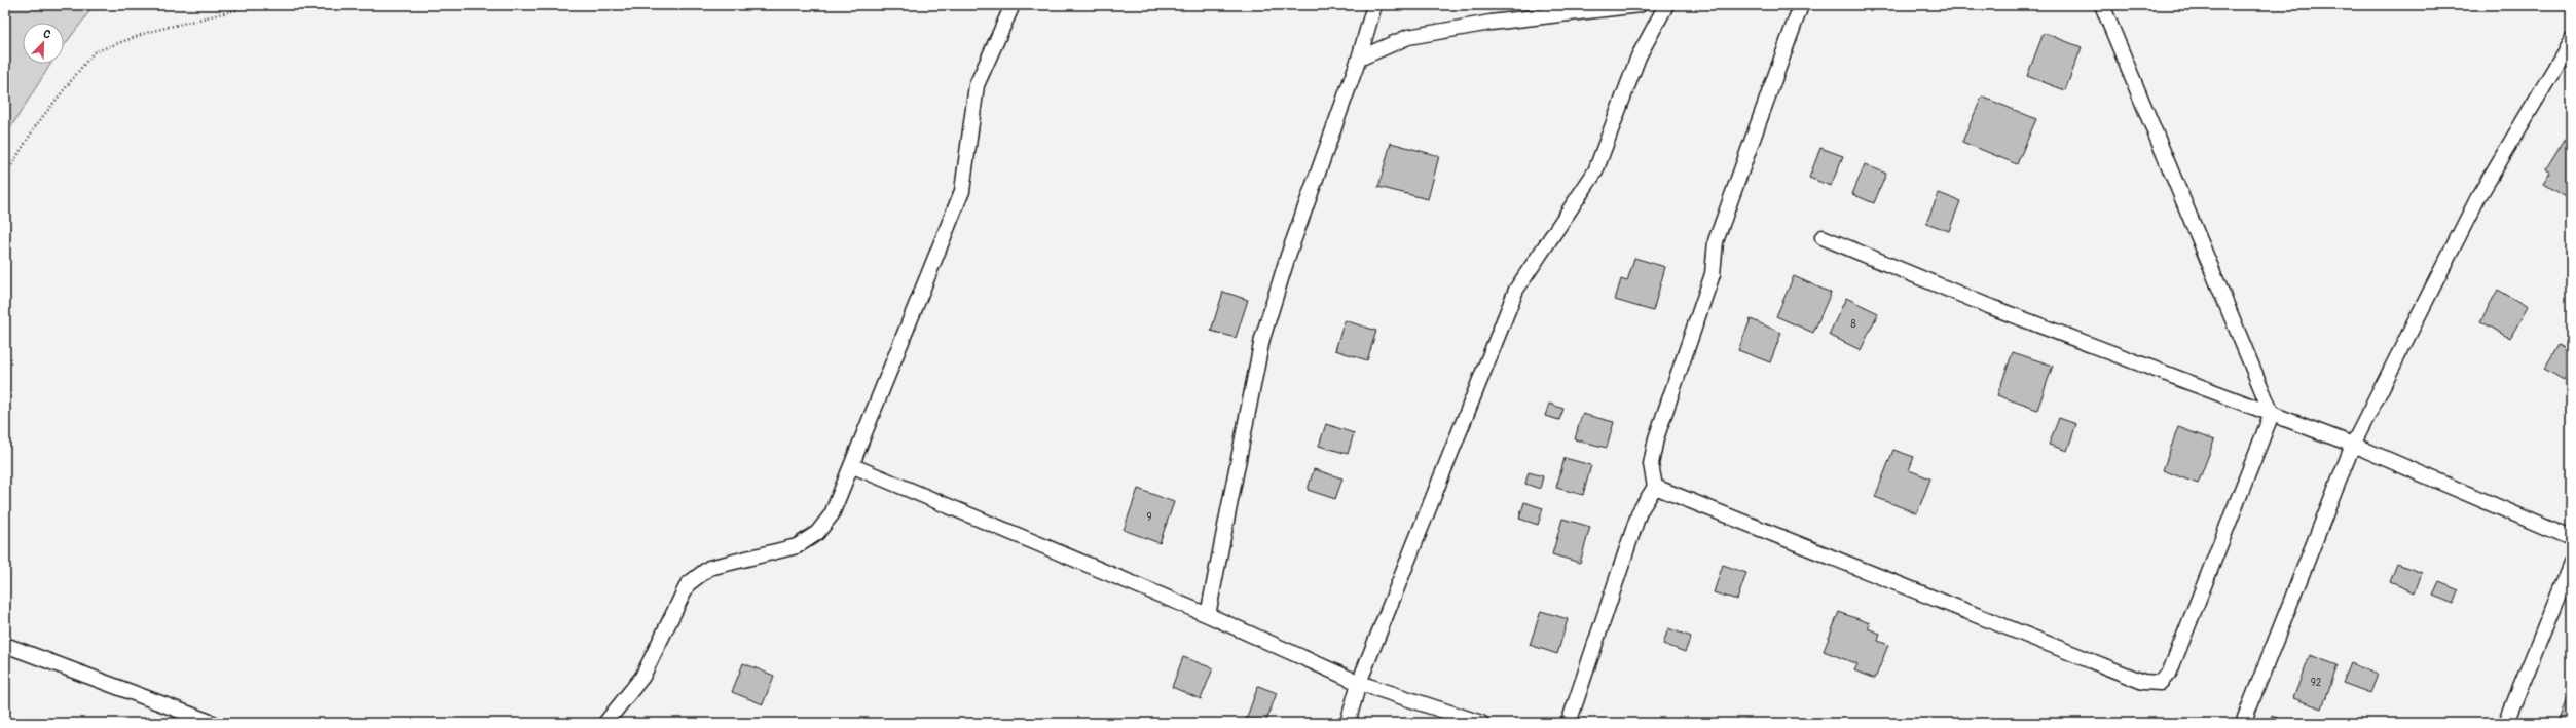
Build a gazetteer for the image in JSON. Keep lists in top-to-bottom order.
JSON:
{
  "house_numbers": ["8", "9", "92"],
  "north": "top right"
}
